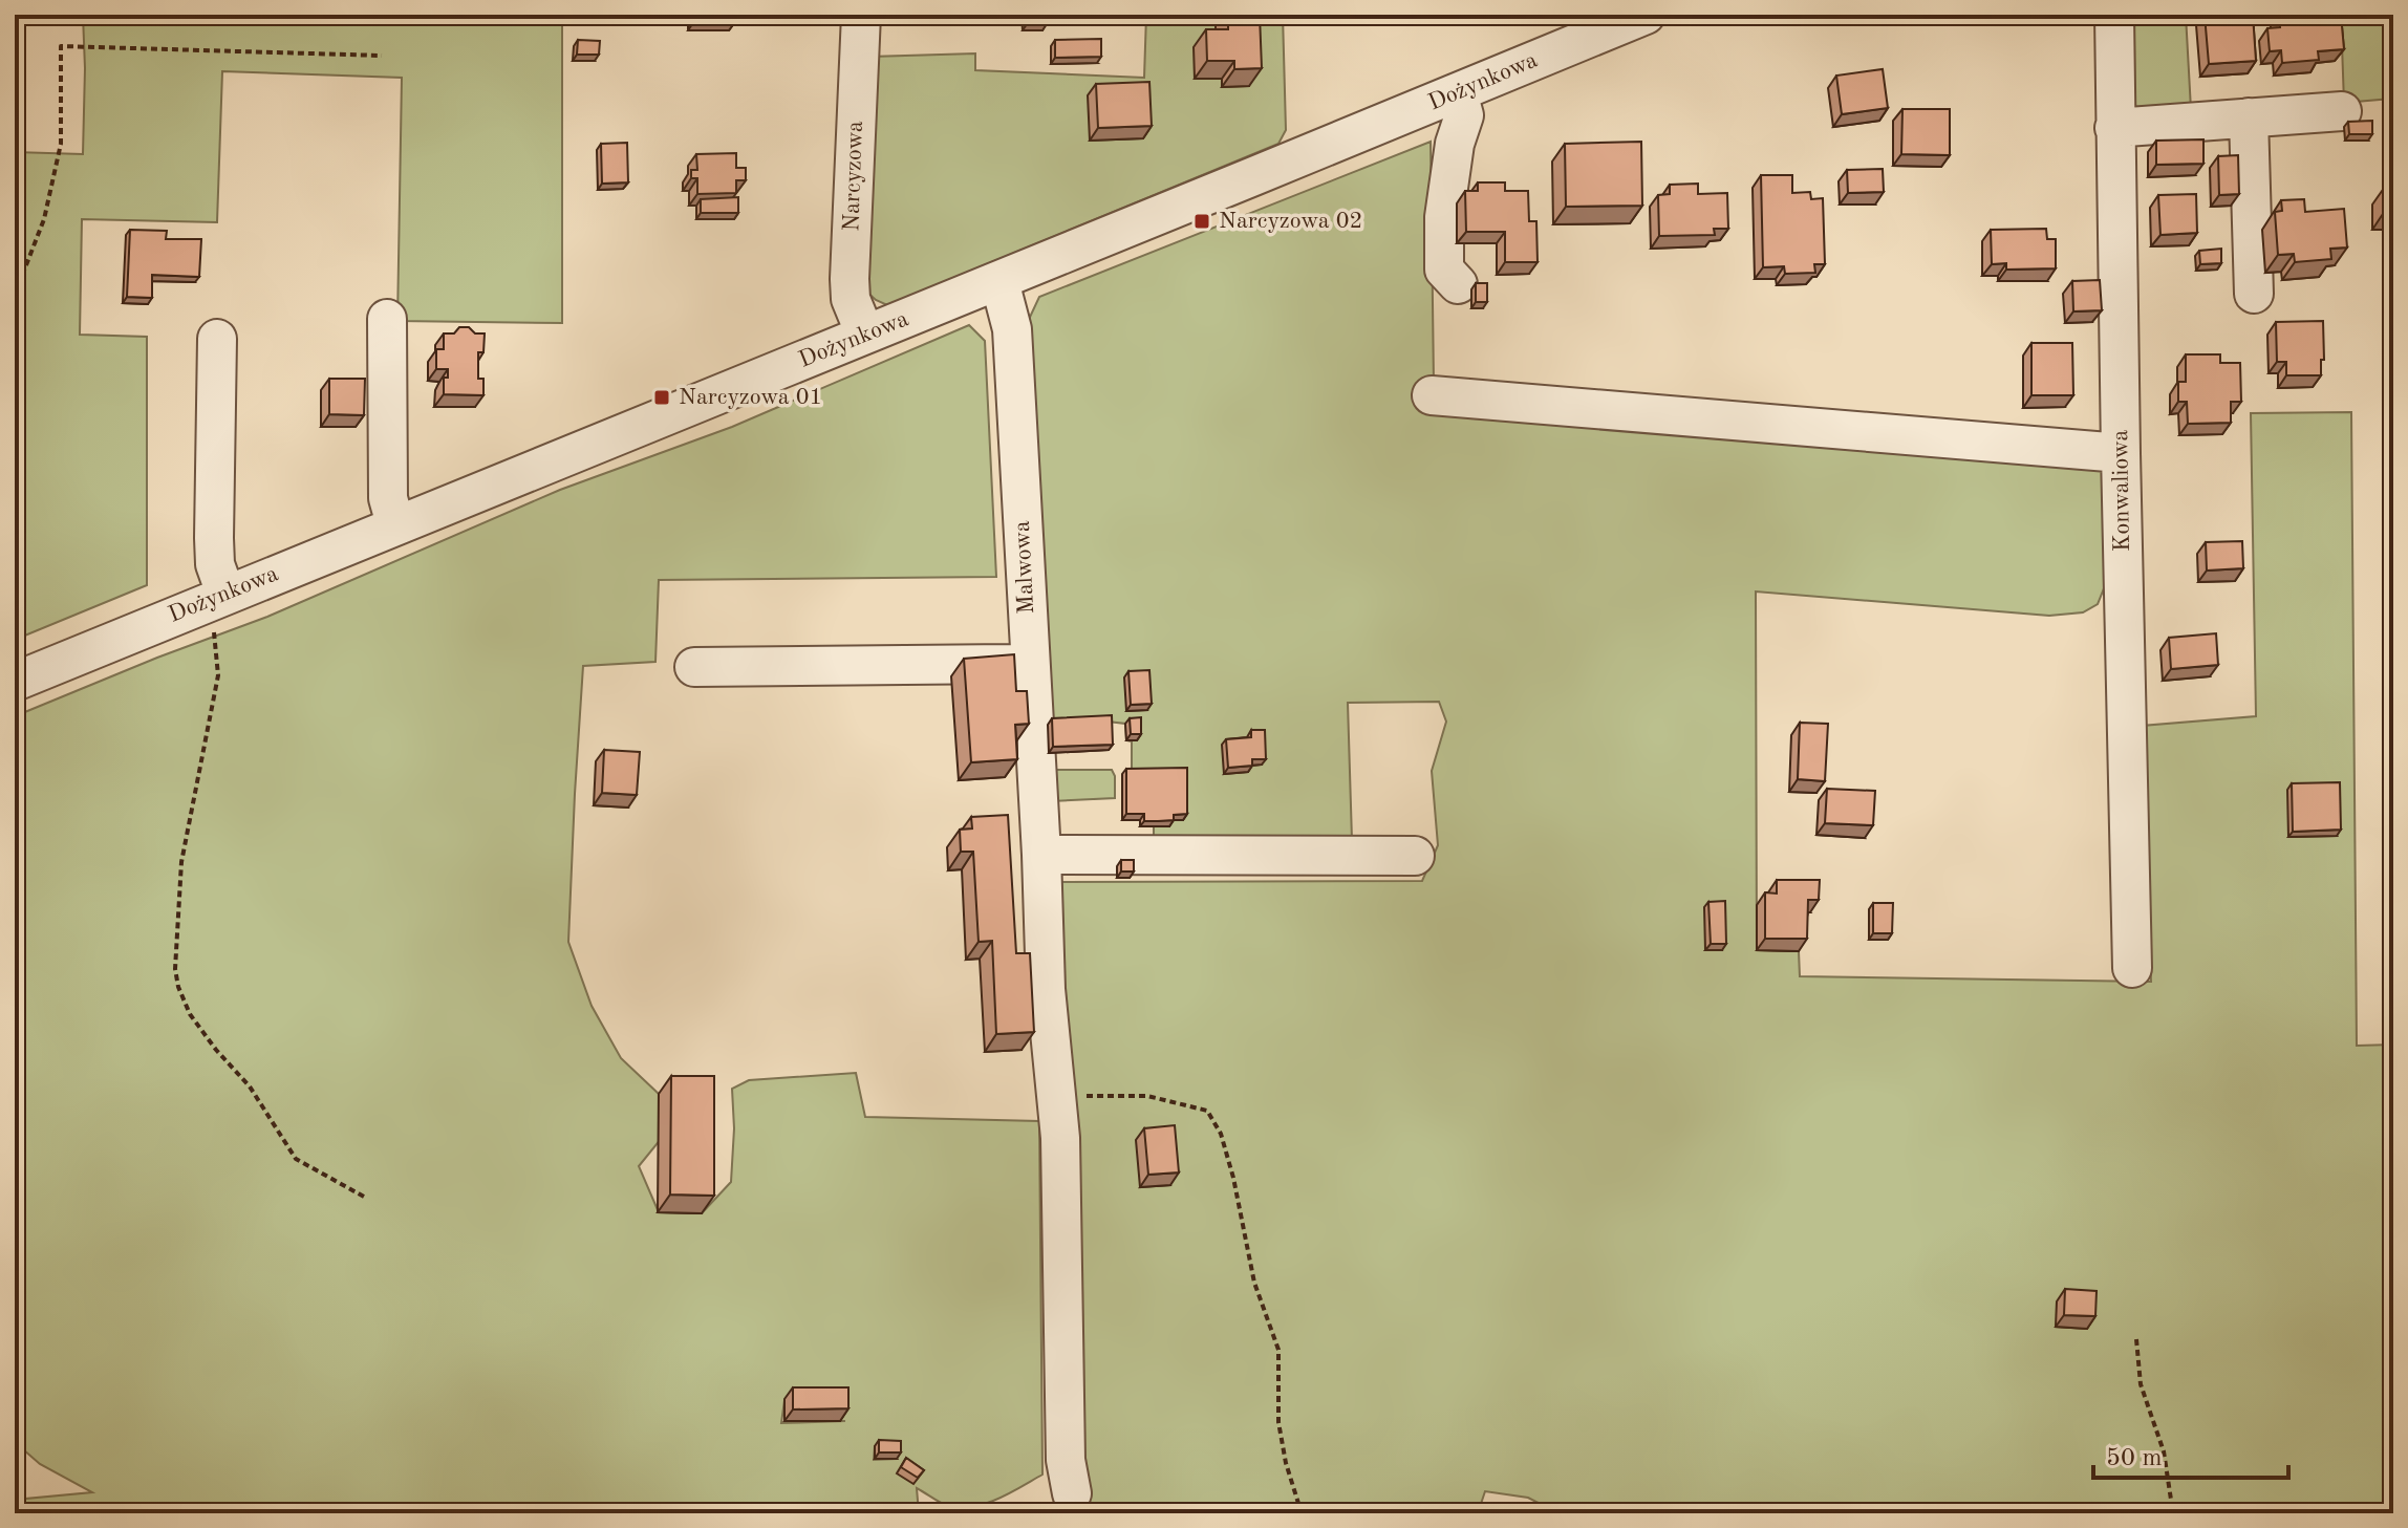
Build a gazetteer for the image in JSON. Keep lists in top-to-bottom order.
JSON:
{
  "streets": {
    "street": [
      "Dożynkowa",
      "Narcyzowa",
      "Konwaliowa",
      "Malwowa"
    ]
  },
  "crossings": [
    ["Dożynkowa", "Narcyzowa"],
    ["Dożynkowa", "Malwowa"]
  ],
  "places": {
    "transit": ["Narcyzowa 02", "Narcyzowa 01"]
  },
  "scale_bar": "50 m"
}
